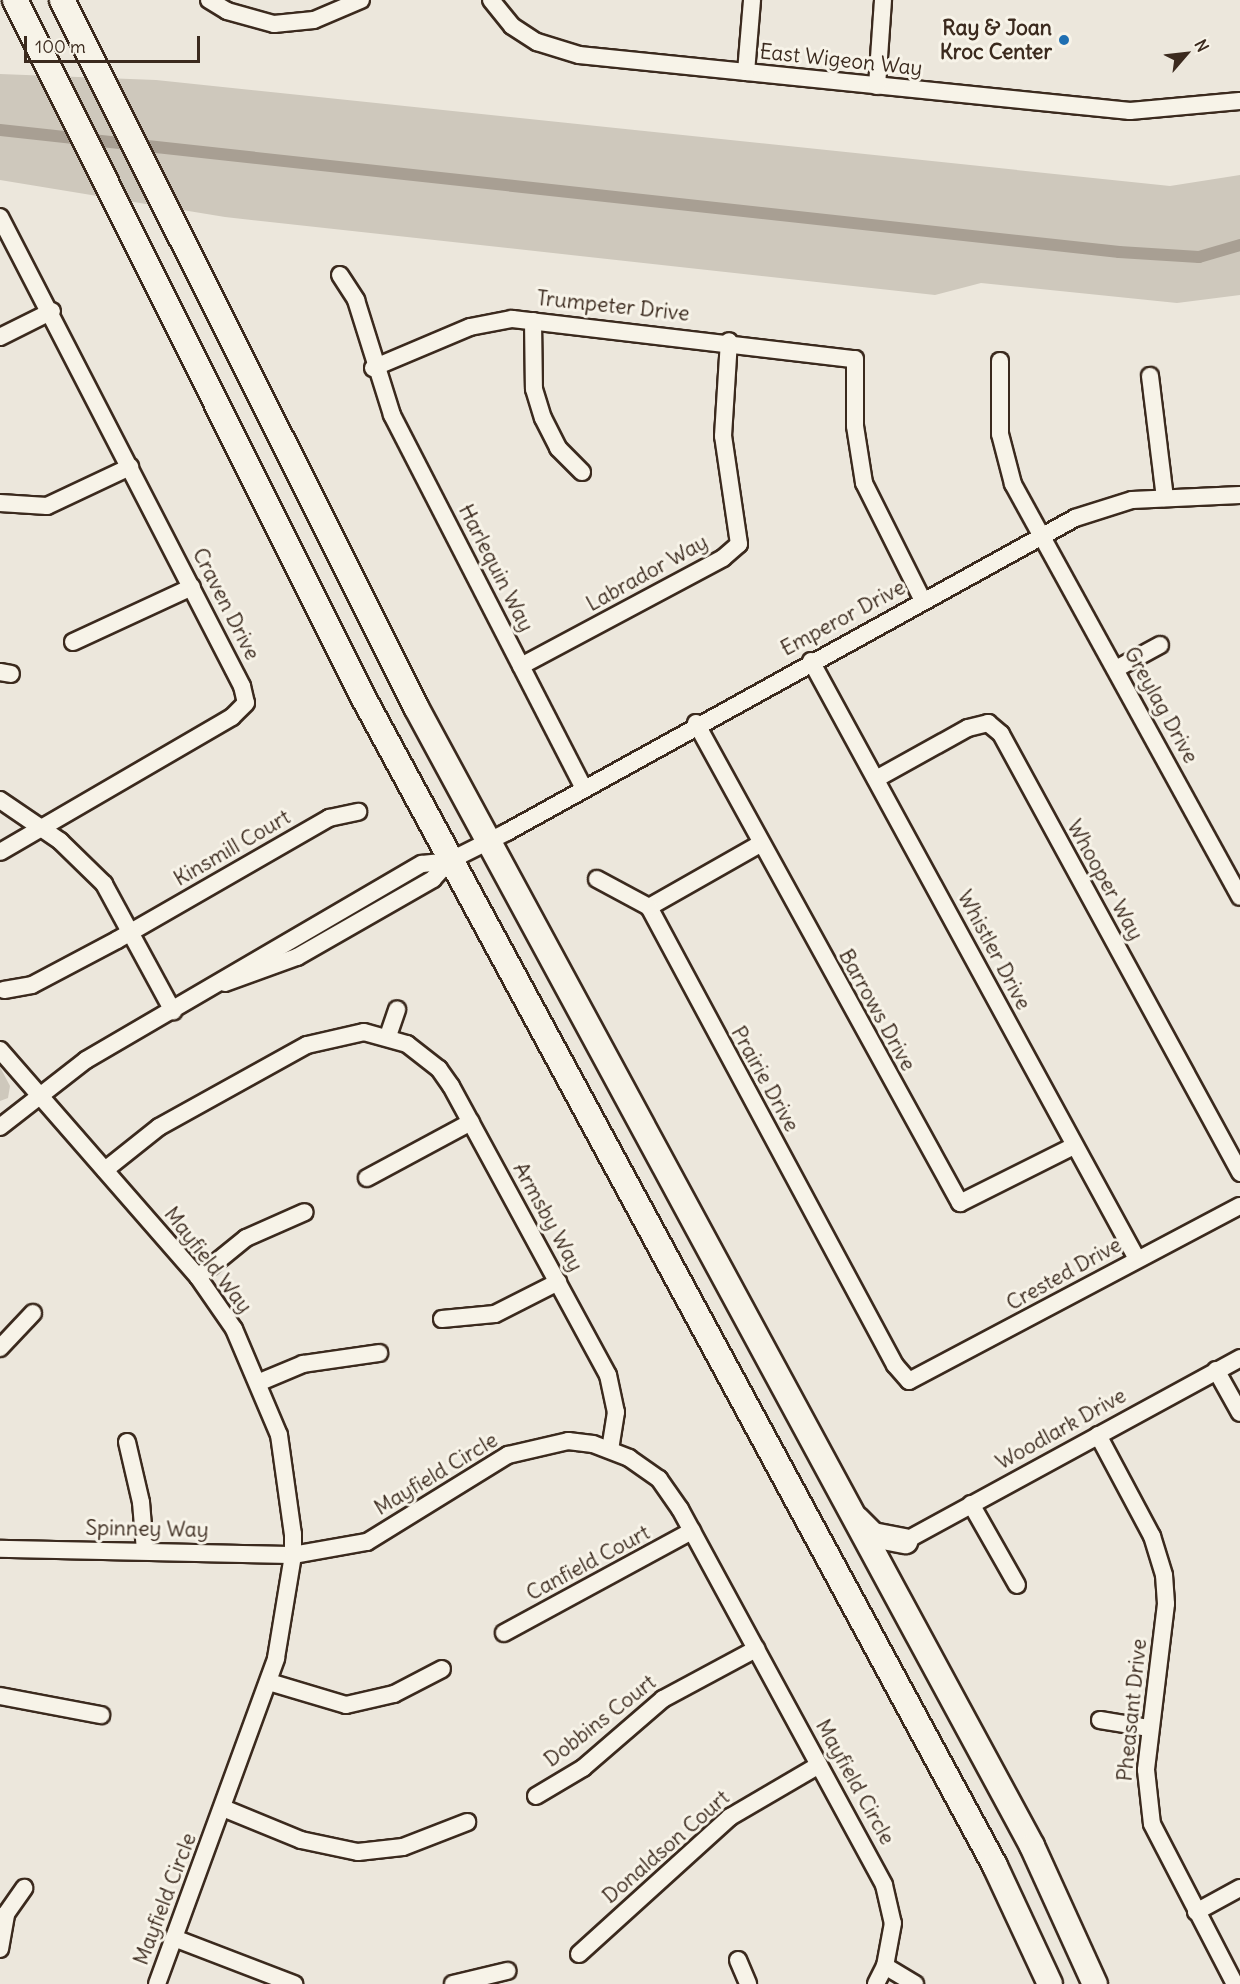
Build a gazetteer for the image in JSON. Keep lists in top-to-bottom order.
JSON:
{
  "streets": {
    "street": [
      "East Wigeon Way",
      "Trumpeter Drive",
      "Harlequin Way",
      "Labrador Way",
      "Craven Drive",
      "Emperor Drive",
      "Greylag Drive",
      "Kinsmill Court",
      "Whooper Way",
      "Whistler Drive",
      "Barrows Drive",
      "Prairie Drive",
      "Armsby Way",
      "Mayfield Way",
      "Crested Drive",
      "Woodlark Drive",
      "Mayfield Circle",
      "Spinney Way",
      "Canfield Court",
      "Pheasant Drive",
      "Dobbins Court",
      "Donaldson Court"
    ]
  },
  "crossings": [
    ["Trumpeter Drive", "Harlequin Way"],
    ["Trumpeter Drive", "Labrador Way"],
    ["Trumpeter Drive", "Emperor Drive"],
    ["Harlequin Way", "Labrador Way"],
    ["Harlequin Way", "Emperor Drive"],
    ["Emperor Drive", "Greylag Drive"],
    ["Emperor Drive", "Whistler Drive"],
    ["Emperor Drive", "Barrows Drive"],
    ["Emperor Drive", "Mayfield Way"],
    ["Whooper Way", "Whistler Drive"],
    ["Whistler Drive", "Barrows Drive"],
    ["Whistler Drive", "Crested Drive"],
    ["Prairie Drive", "Crested Drive"],
    ["Armsby Way", "Mayfield Way"],
    ["Armsby Way", "Mayfield Circle"],
    ["Mayfield Way", "Mayfield Circle"],
    ["Mayfield Way", "Spinney Way"],
    ["Woodlark Drive", "Pheasant Drive"],
    ["Mayfield Circle", "Spinney Way"],
    ["Mayfield Circle", "Canfield Court"],
    ["Mayfield Circle", "Dobbins Court"],
    ["Mayfield Circle", "Donaldson Court"]
  ],
  "places": ["Ray & Joan Kroc Center"],
  "scale_bar": "100 m",
  "north": "top right"
}
